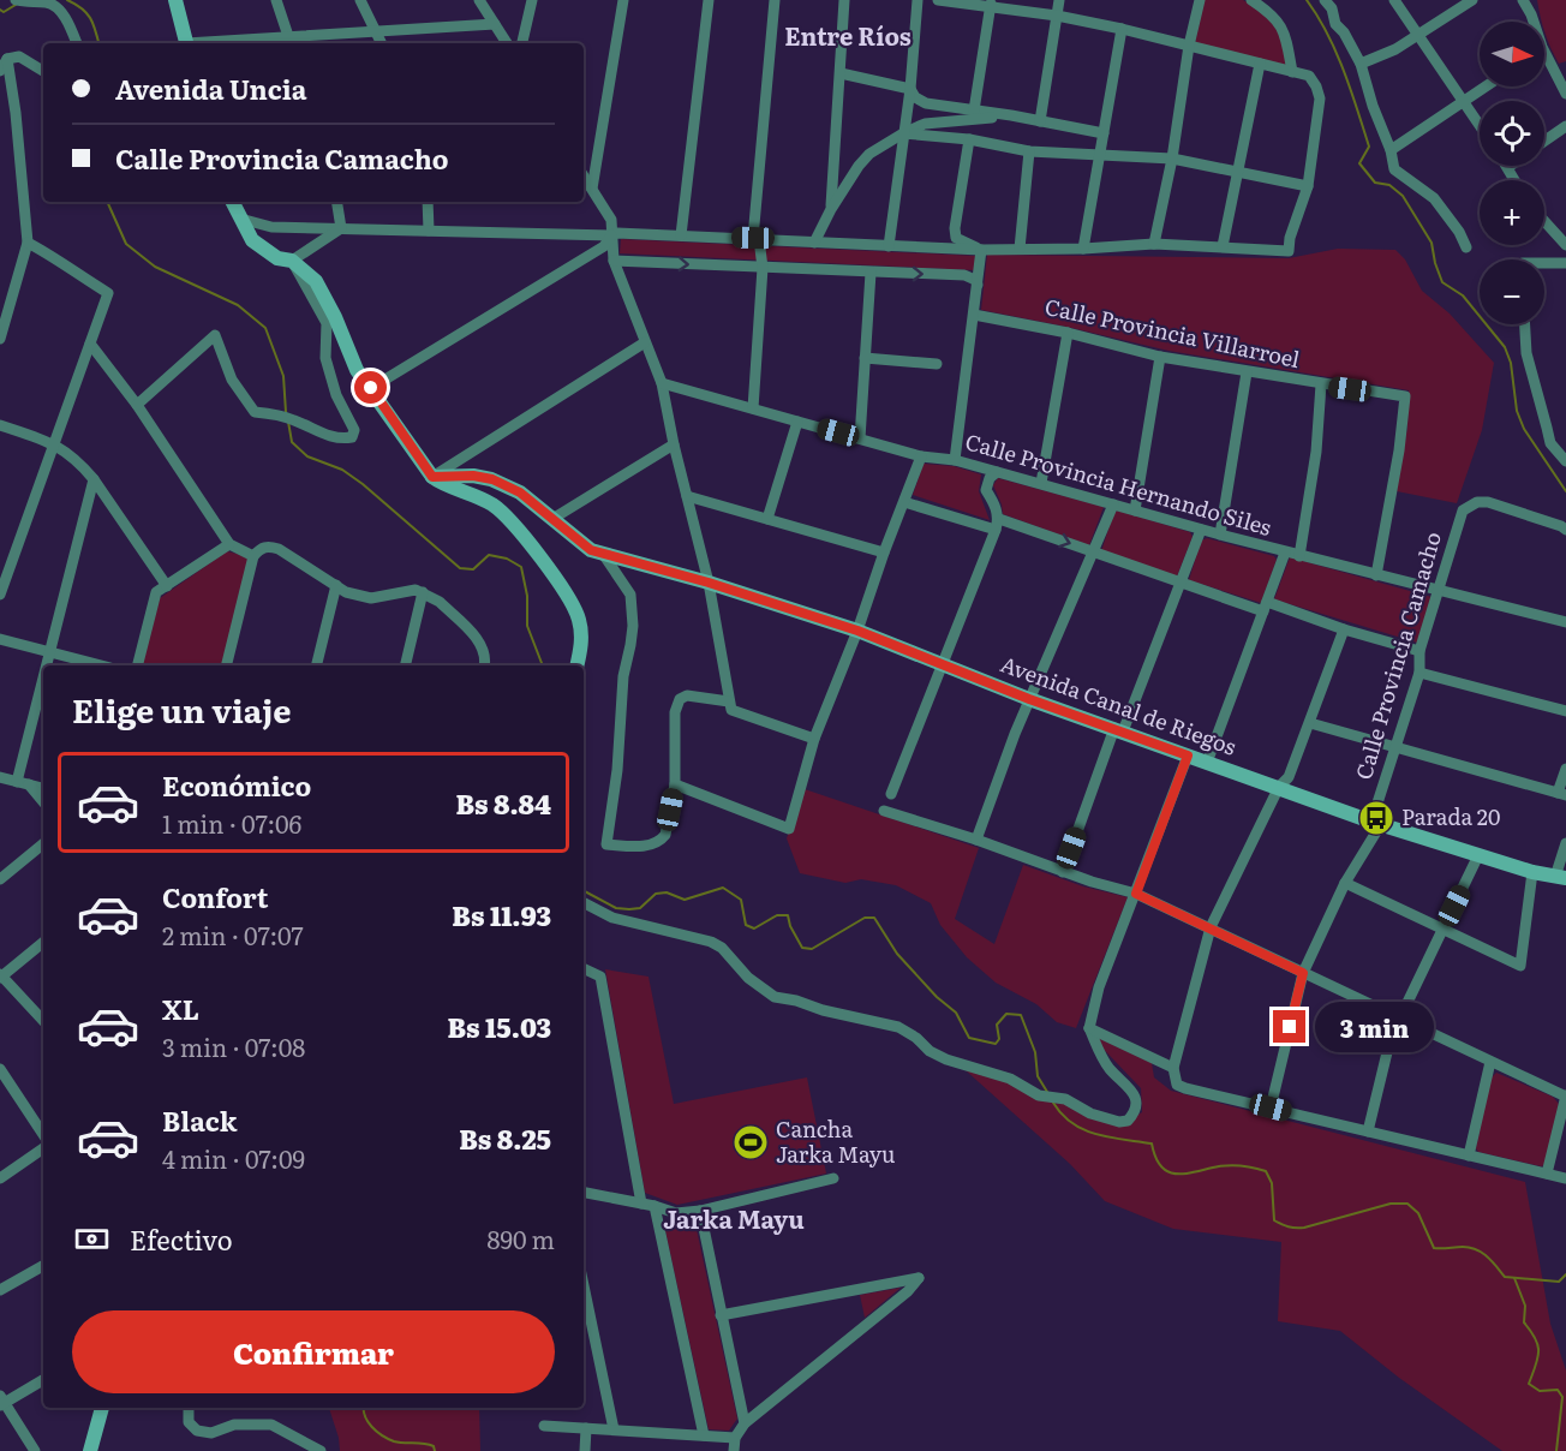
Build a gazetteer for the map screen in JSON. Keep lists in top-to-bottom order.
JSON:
{
  "streets": {
    "street": [
      "Calle Provincia Villarroel",
      "Calle Provincia Hernando Siles",
      "Calle Provincia Camacho",
      "Avenida Canal de Riegos"
    ]
  },
  "crossings": [
    ["Calle Provincia Villarroel", "Calle Provincia Hernando Siles"],
    ["Calle Provincia Hernando Siles", "Calle Provincia Camacho"],
    ["Calle Provincia Camacho", "Avenida Canal de Riegos"]
  ],
  "districts": ["Entre Ríos", "Jarka Mayu"],
  "places": {
    "bus stop": ["Parada 20"],
    "sports": ["Cancha Jarka Mayu"]
  },
  "north": "right",
  "page": {
    "map_buttons": ["+", "−"],
    "banner": ["Avenida Uncia", "Calle Provincia Camacho"],
    "heading": "Elige un viaje",
    "list": [
      {
        "name": "Económico",
        "note": "1 min · 07:06",
        "value": "Bs 8.84"
      },
      {
        "name": "Confort",
        "note": "2 min · 07:07",
        "value": "Bs 11.93"
      },
      {
        "name": "XL",
        "note": "3 min · 07:08",
        "value": "Bs 15.03"
      },
      {
        "name": "Black",
        "note": "4 min · 07:09",
        "value": "Bs 8.25"
      }
    ],
    "bubble": "3 min",
    "pay": ["Efectivo", "890 m"],
    "buttons": "Confirmar"
  }
}
